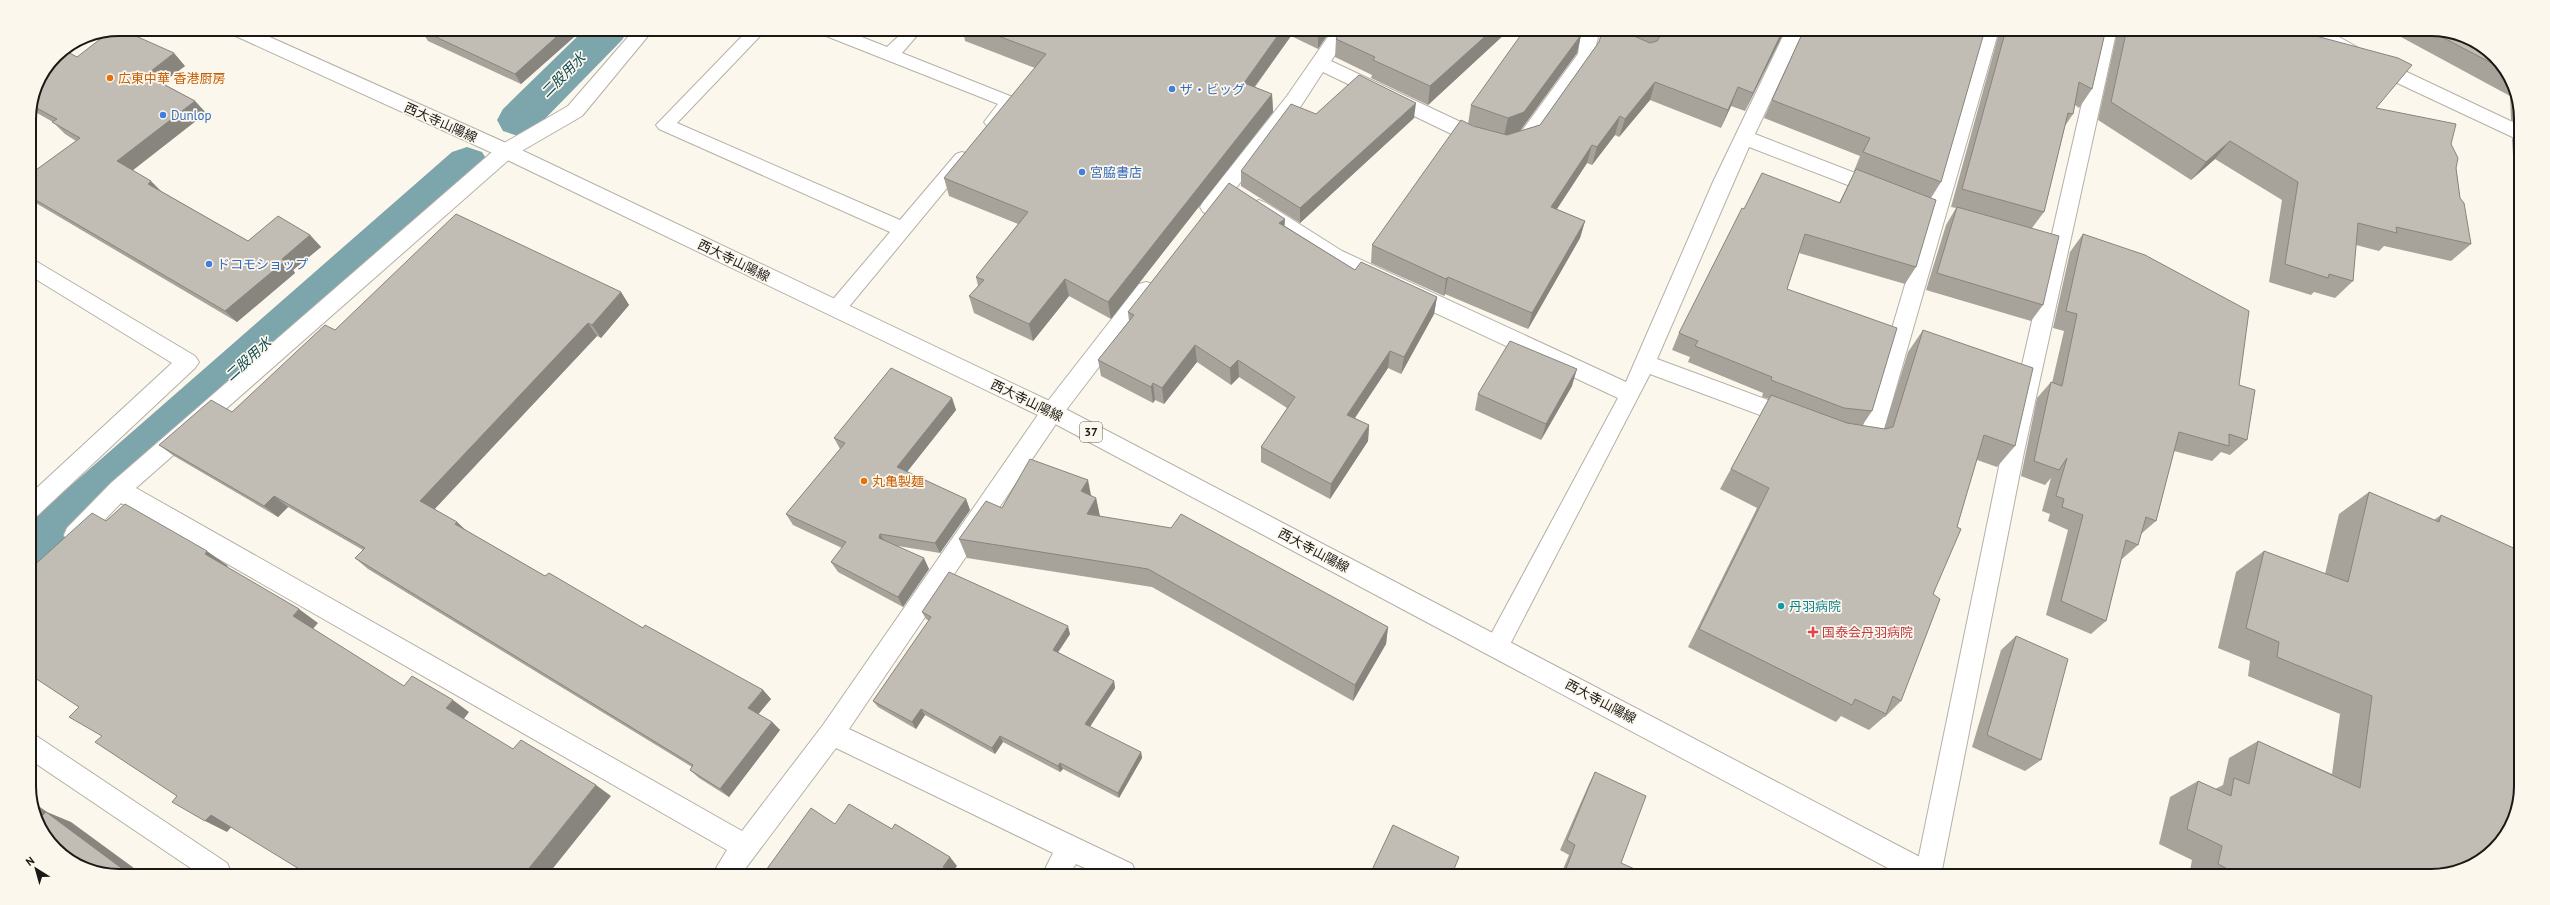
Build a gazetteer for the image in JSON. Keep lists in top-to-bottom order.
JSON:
{
  "streets": {
    "street": ["西大寺山陽線", "37"]
  },
  "water": ["二股用水"],
  "places": {
    "other": [
      "広東中華 香港厨房",
      "ザ・ビッグ",
      "Dunlop",
      "宮脇書店",
      "ドコモショップ",
      "丸亀製麺",
      "丹羽病院"
    ],
    "health": ["国泰会丹羽病院"]
  },
  "north": "top left"
}
